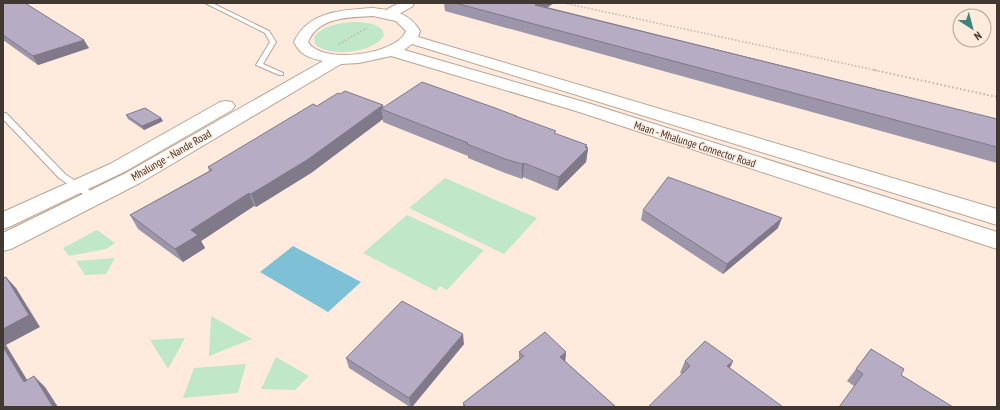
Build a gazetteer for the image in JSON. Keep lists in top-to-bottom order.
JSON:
{
  "streets": {
    "main road": ["Maan - Mhalunge Connector Road", "Mhalunge - Nande Road"]
  },
  "north": "bottom right"
}
